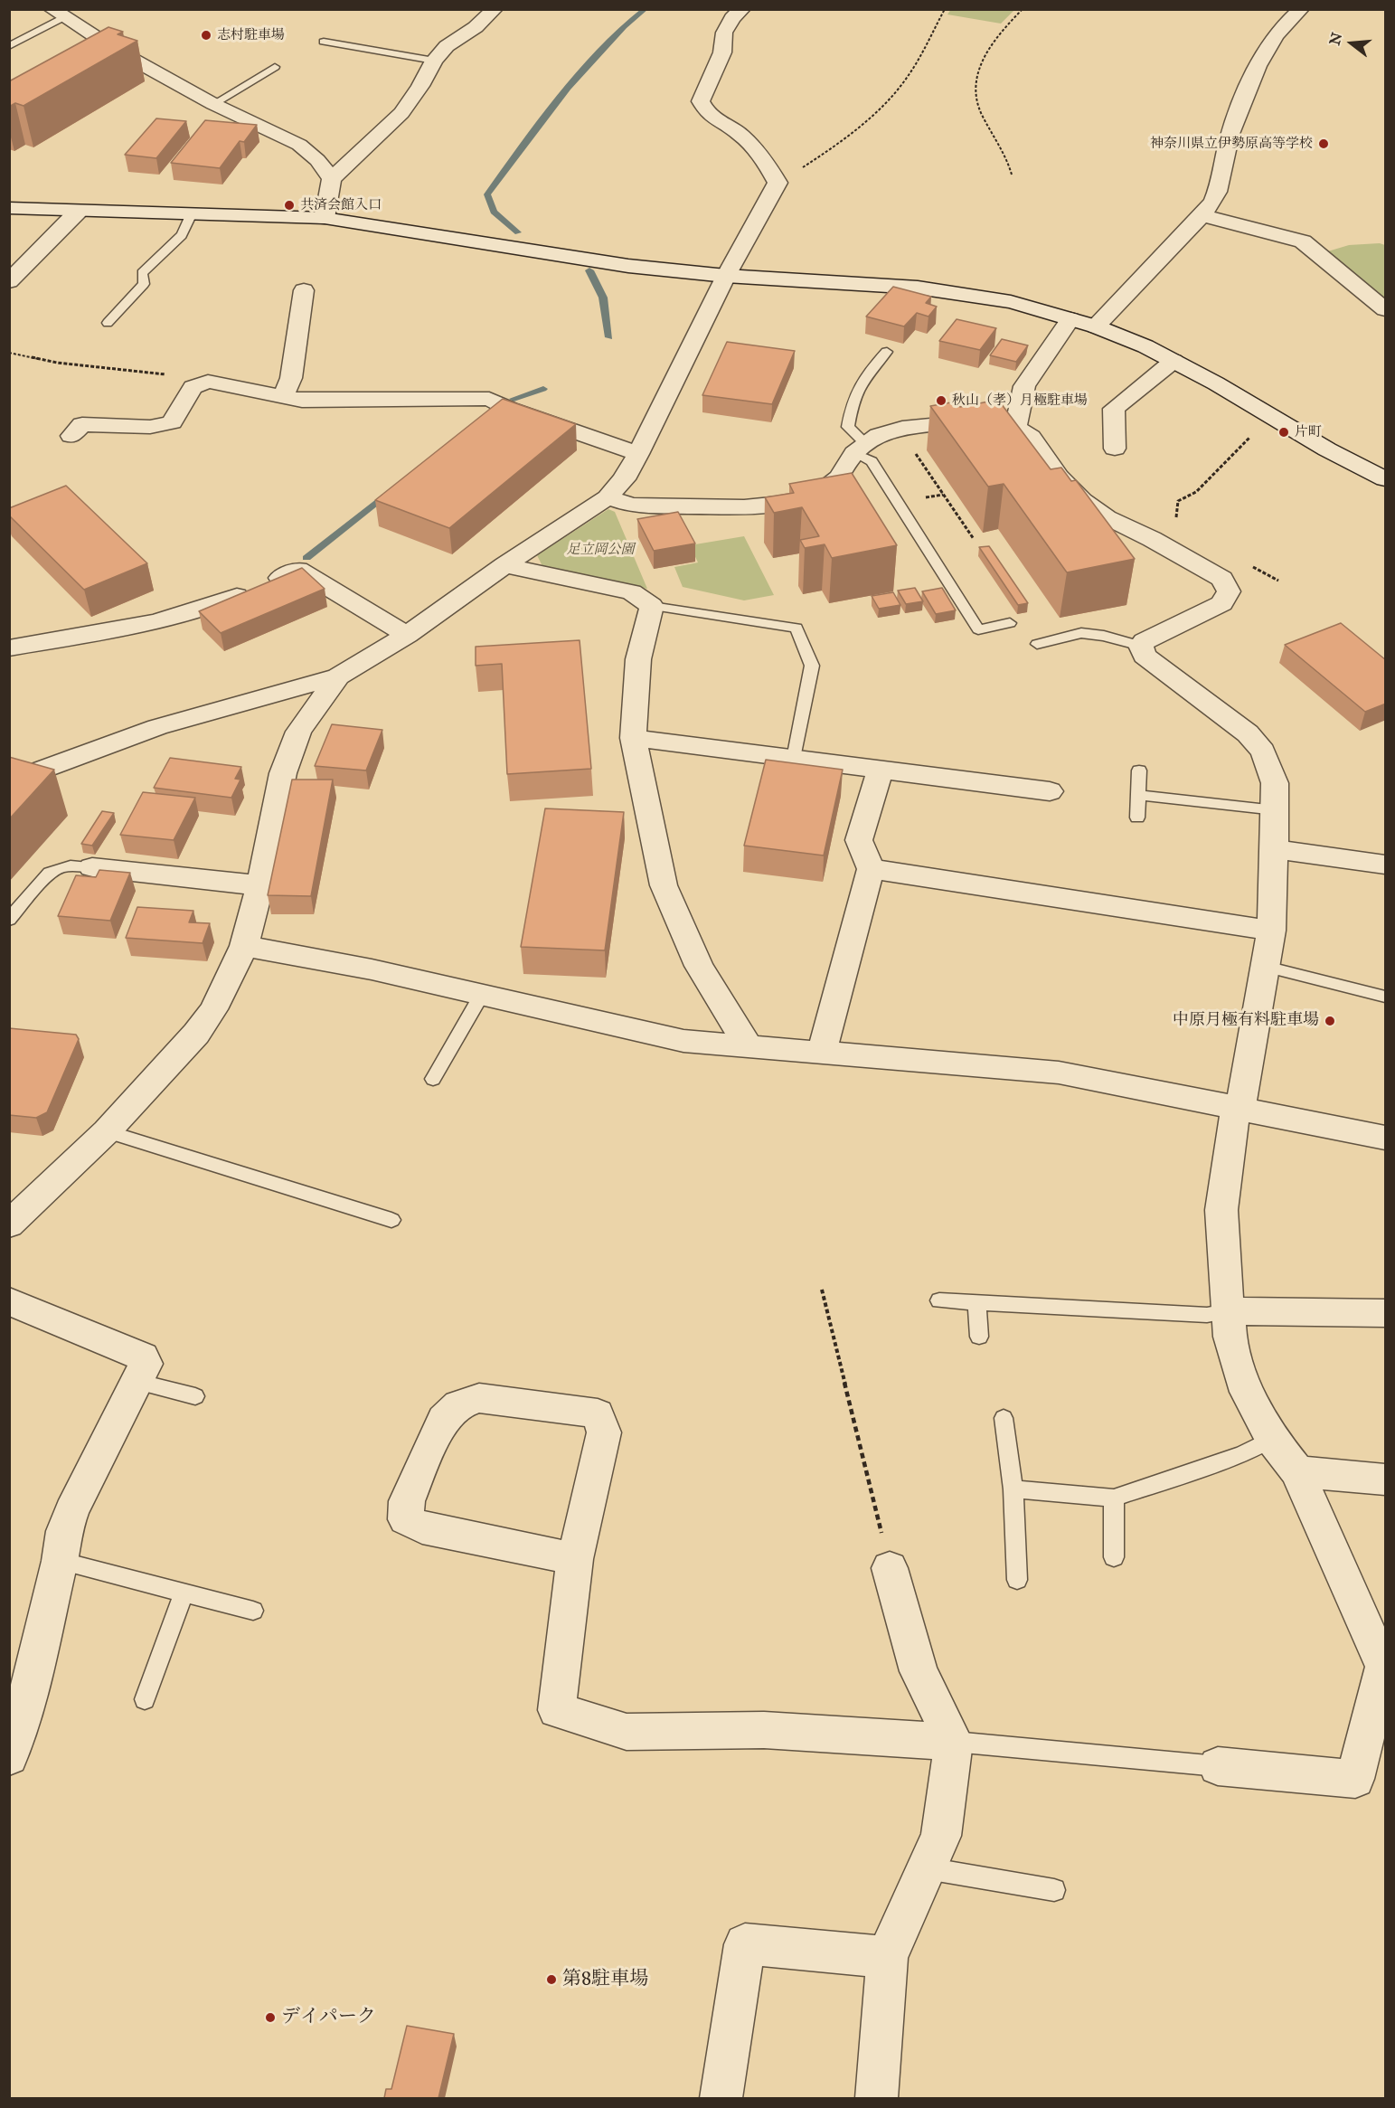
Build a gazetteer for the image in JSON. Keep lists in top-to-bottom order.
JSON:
{
  "parks": ["足立岡公園"],
  "places": [
    "志村駐車場",
    "神奈川県立伊勢原高等学校",
    "共済会館入口",
    "秋山（孝）月極駐車場",
    "片町",
    "中原月極有料駐車場",
    "第8駐車場",
    "デイパーク"
  ],
  "north": "left"
}
